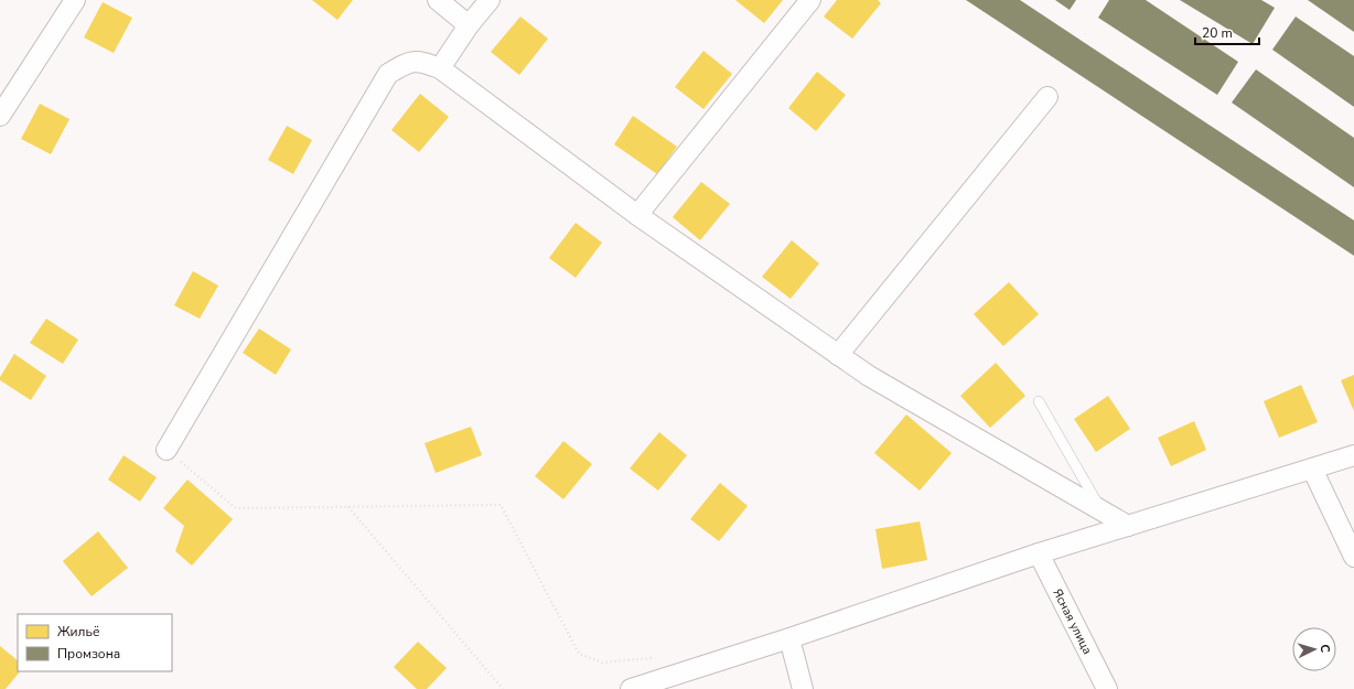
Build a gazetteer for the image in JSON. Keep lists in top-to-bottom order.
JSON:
{
  "streets": {
    "street": ["Ясная улица"]
  },
  "legend": ["Жильё", "Промзона"],
  "scale_bar": "20 m",
  "north": "right"
}
